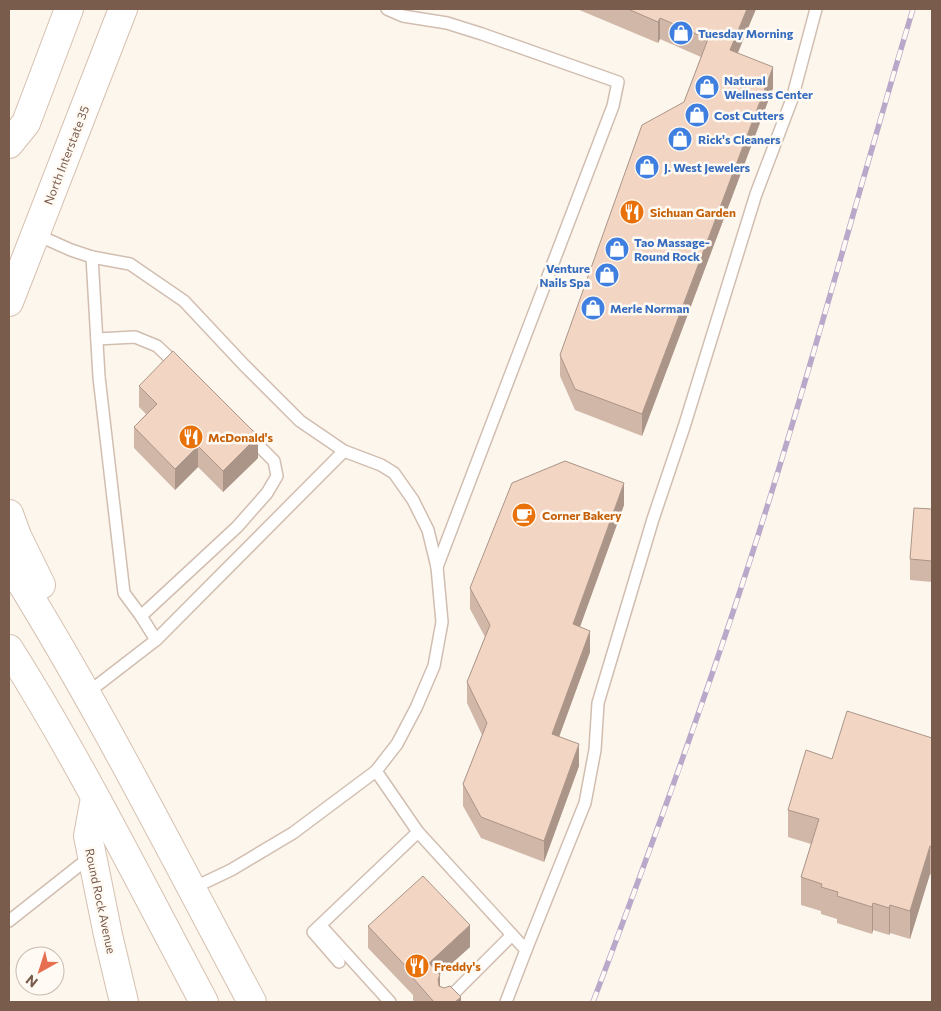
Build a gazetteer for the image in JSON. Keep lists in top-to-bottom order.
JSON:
{
  "streets": {
    "main road": ["North Interstate 35", "Round Rock Avenue"]
  },
  "places": {
    "shop": [
      "Tuesday Morning",
      "Natural Wellness Center",
      "Cost Cutters",
      "Rick's Cleaners",
      "J. West Jewelers",
      "Tao Massage- Round Rock",
      "Venture Nails Spa",
      "Merle Norman"
    ],
    "restaurant": ["Sichuan Garden", "McDonald's", "Freddy's"],
    "cafe": ["Corner Bakery"]
  },
  "north": "bottom left"
}
